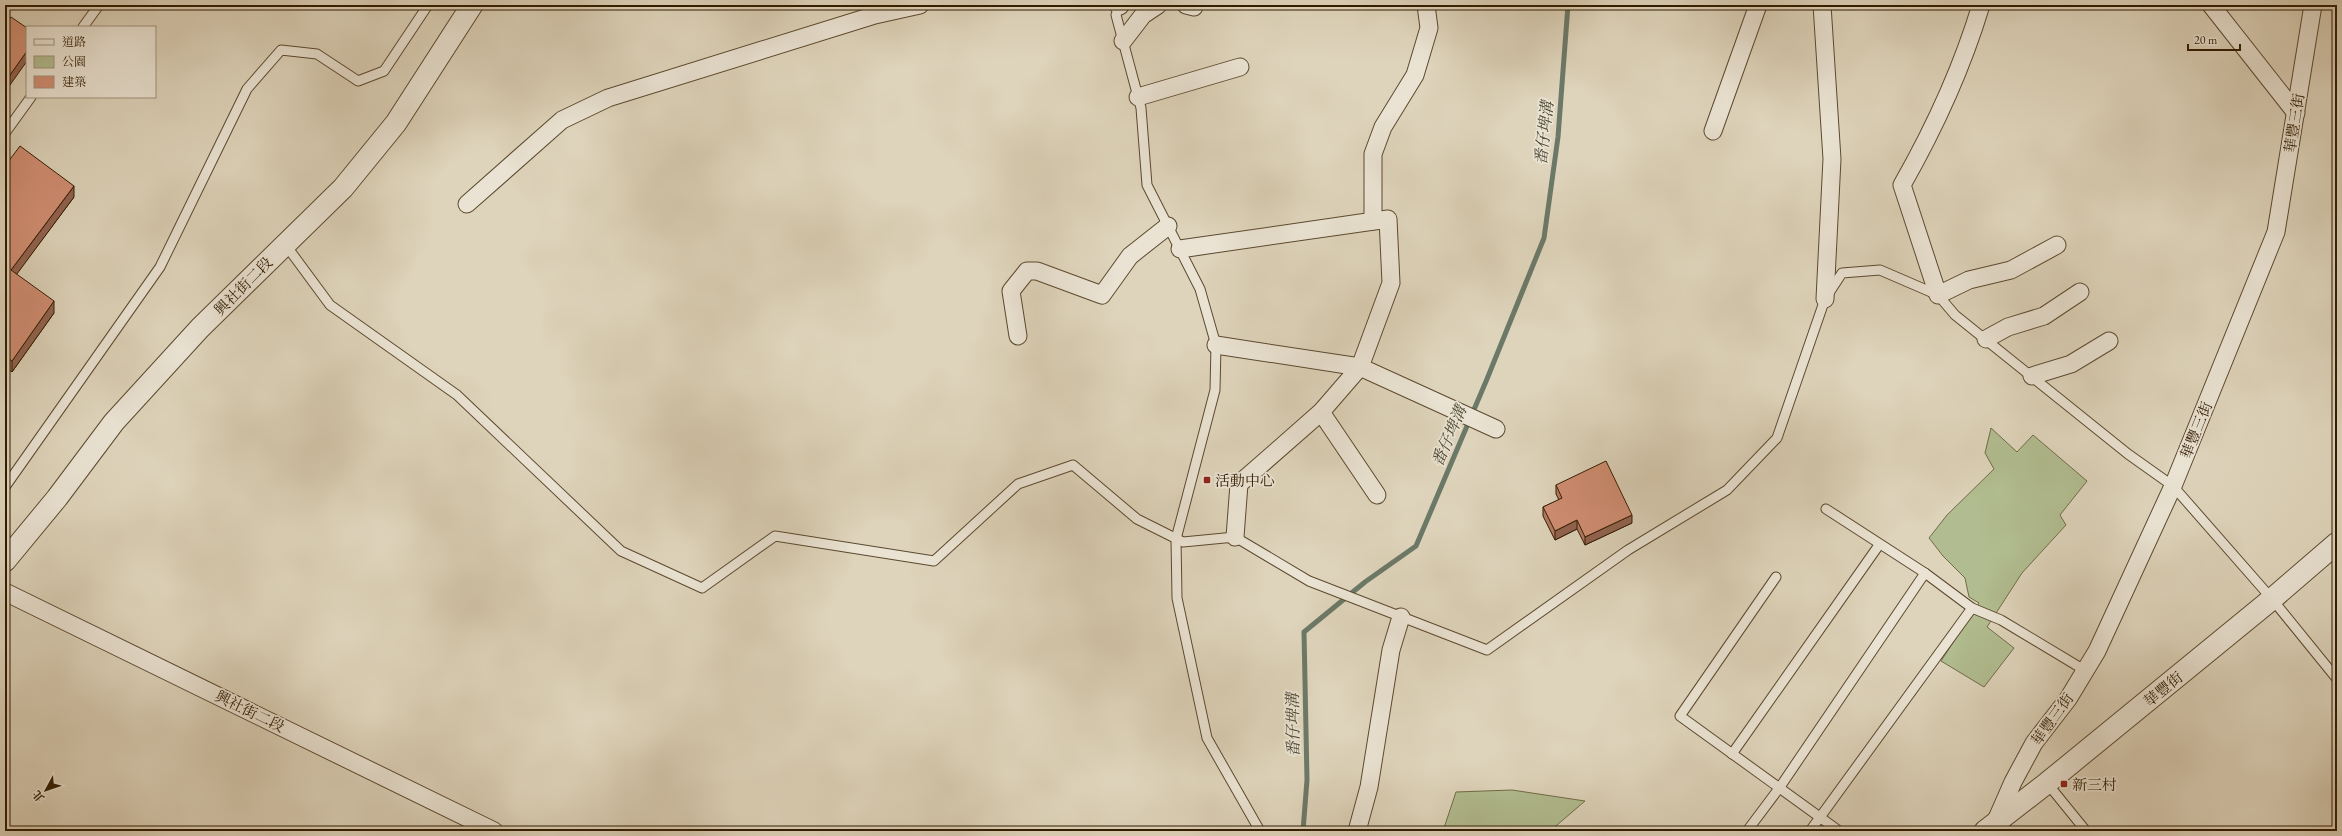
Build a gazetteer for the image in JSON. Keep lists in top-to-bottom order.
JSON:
{
  "streets": {
    "street": ["華豐三街", "興社街二段", "華豐街"]
  },
  "crossings": [
    ["華豐三街", "華豐街"]
  ],
  "water": ["番仔埤溝"],
  "places": {
    "transit": ["活動中心", "新三村"]
  },
  "legend": ["道路", "公園", "建築"],
  "scale_bar": "20 m",
  "north": "bottom left"
}
